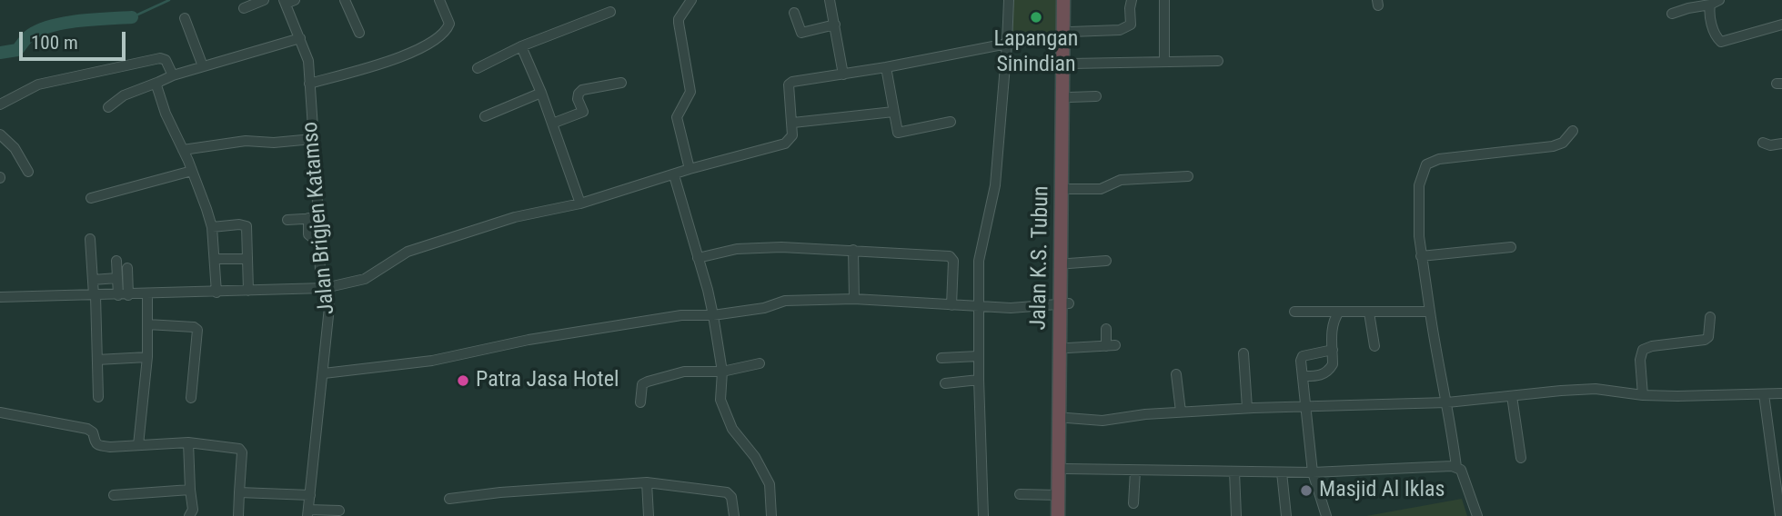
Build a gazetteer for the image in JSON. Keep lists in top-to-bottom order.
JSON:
{
  "streets": {
    "highway": ["Jalan K.S. Tubun"],
    "street": ["Jalan Brigjen Katamso"]
  },
  "places": ["Lapangan Sinindian", "Patra Jasa Hotel", "Masjid Al Iklas"],
  "scale_bar": "100 m"
}
